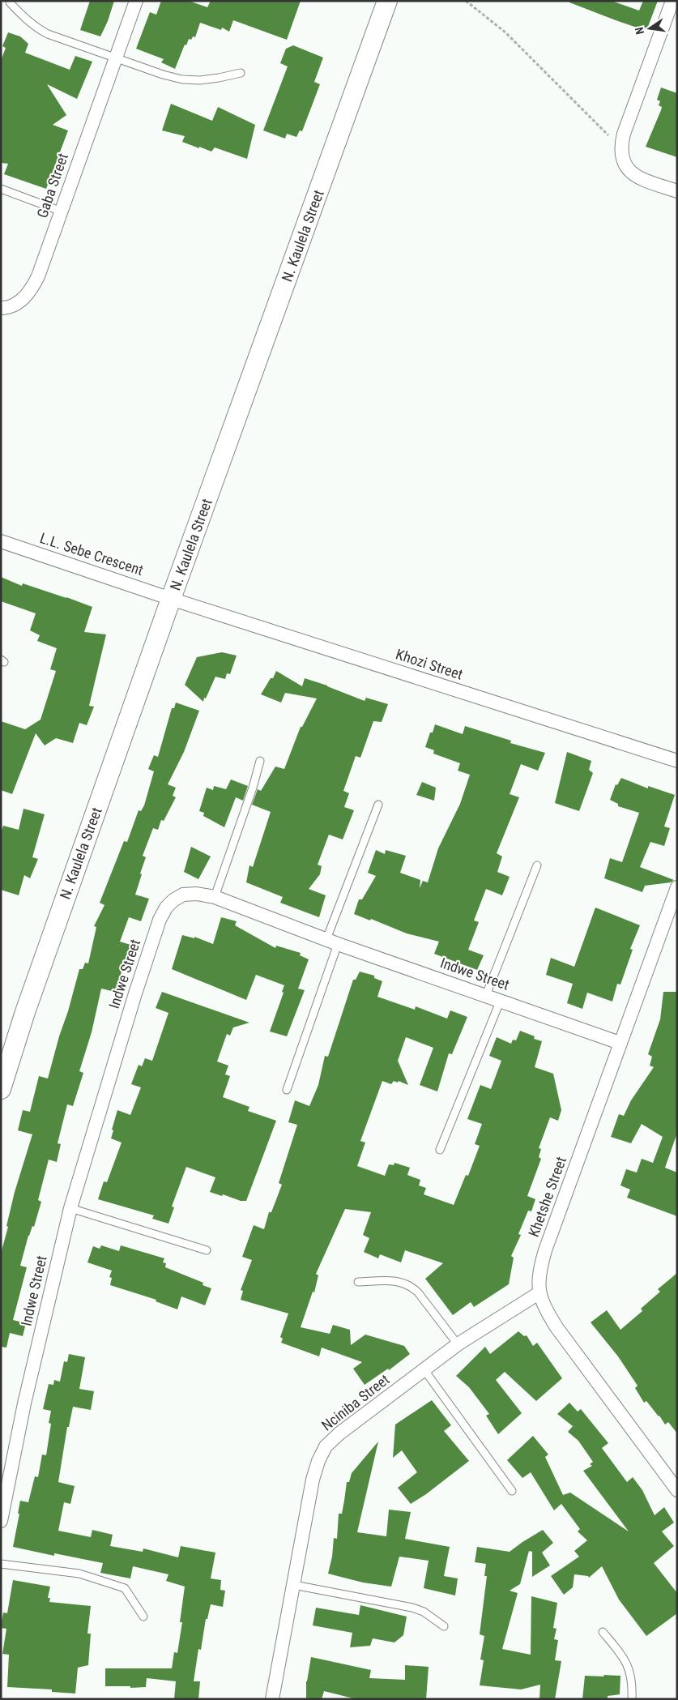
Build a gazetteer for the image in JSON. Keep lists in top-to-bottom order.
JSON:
{
  "streets": {
    "street": [
      "Gaba Street",
      "N. Kaulela Street",
      "L.L. Sebe Crescent",
      "Khozi Street",
      "Indwe Street",
      "Khetshe Street",
      "Nciniba Street"
    ]
  },
  "crossings": [
    ["N. Kaulela Street", "L.L. Sebe Crescent"],
    ["N. Kaulela Street", "Khozi Street"],
    ["L.L. Sebe Crescent", "Khozi Street"],
    ["Indwe Street", "Khetshe Street"],
    ["Khetshe Street", "Nciniba Street"]
  ],
  "north": "left"
}
